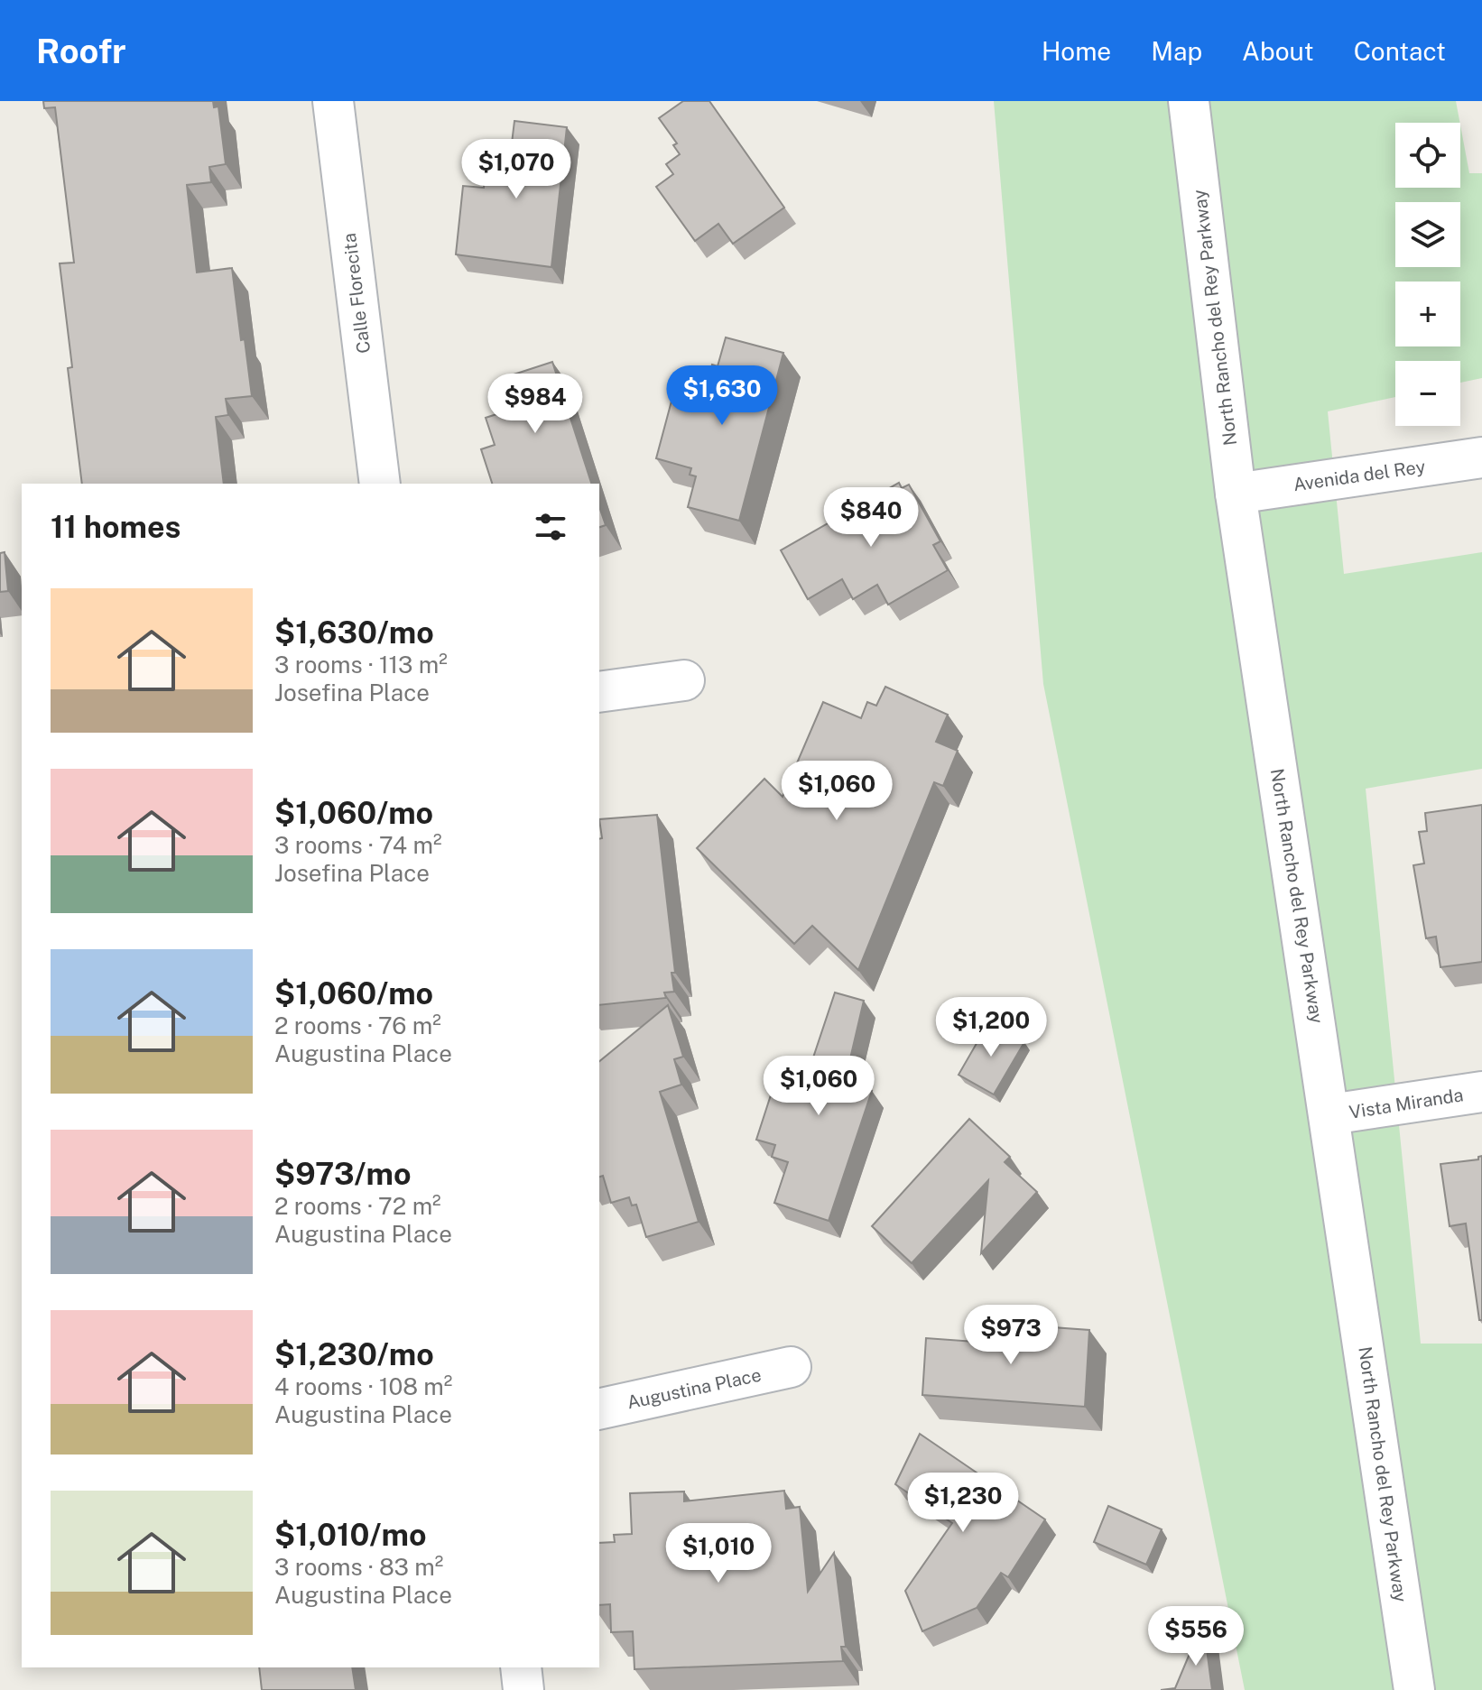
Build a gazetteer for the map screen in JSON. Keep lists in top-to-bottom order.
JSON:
{
  "streets": {
    "street": [
      "Calle Florecita",
      "North Rancho del Rey Parkway",
      "Avenida del Rey",
      "Vista Miranda",
      "Augustina Place"
    ]
  },
  "crossings": [
    ["North Rancho del Rey Parkway", "Avenida del Rey"],
    ["North Rancho del Rey Parkway", "Vista Miranda"]
  ],
  "page": {
    "header": "Roofr",
    "nav": [
      "Home",
      "Map",
      "About",
      "Contact"
    ],
    "map_buttons": ["+", "−"],
    "price": [
      "$1,070",
      "$1,630",
      "$984",
      "$840",
      "$1,060",
      "$1,200",
      "$1,060",
      "$973",
      "$1,230",
      "$1,010",
      "$556"
    ],
    "heading": "11 homes",
    "list": [
      {
        "name": "$1,630/mo",
        "note": "3 rooms · 113 m² · Josefina Place"
      },
      {
        "name": "$1,060/mo",
        "note": "3 rooms · 74 m² · Josefina Place"
      },
      {
        "name": "$1,060/mo",
        "note": "2 rooms · 76 m² · Augustina Place"
      },
      {
        "name": "$973/mo",
        "note": "2 rooms · 72 m² · Augustina Place"
      },
      {
        "name": "$1,230/mo",
        "note": "4 rooms · 108 m² · Augustina Place"
      },
      {
        "name": "$1,010/mo",
        "note": "3 rooms · 83 m² · Augustina Place"
      }
    ]
  }
}
